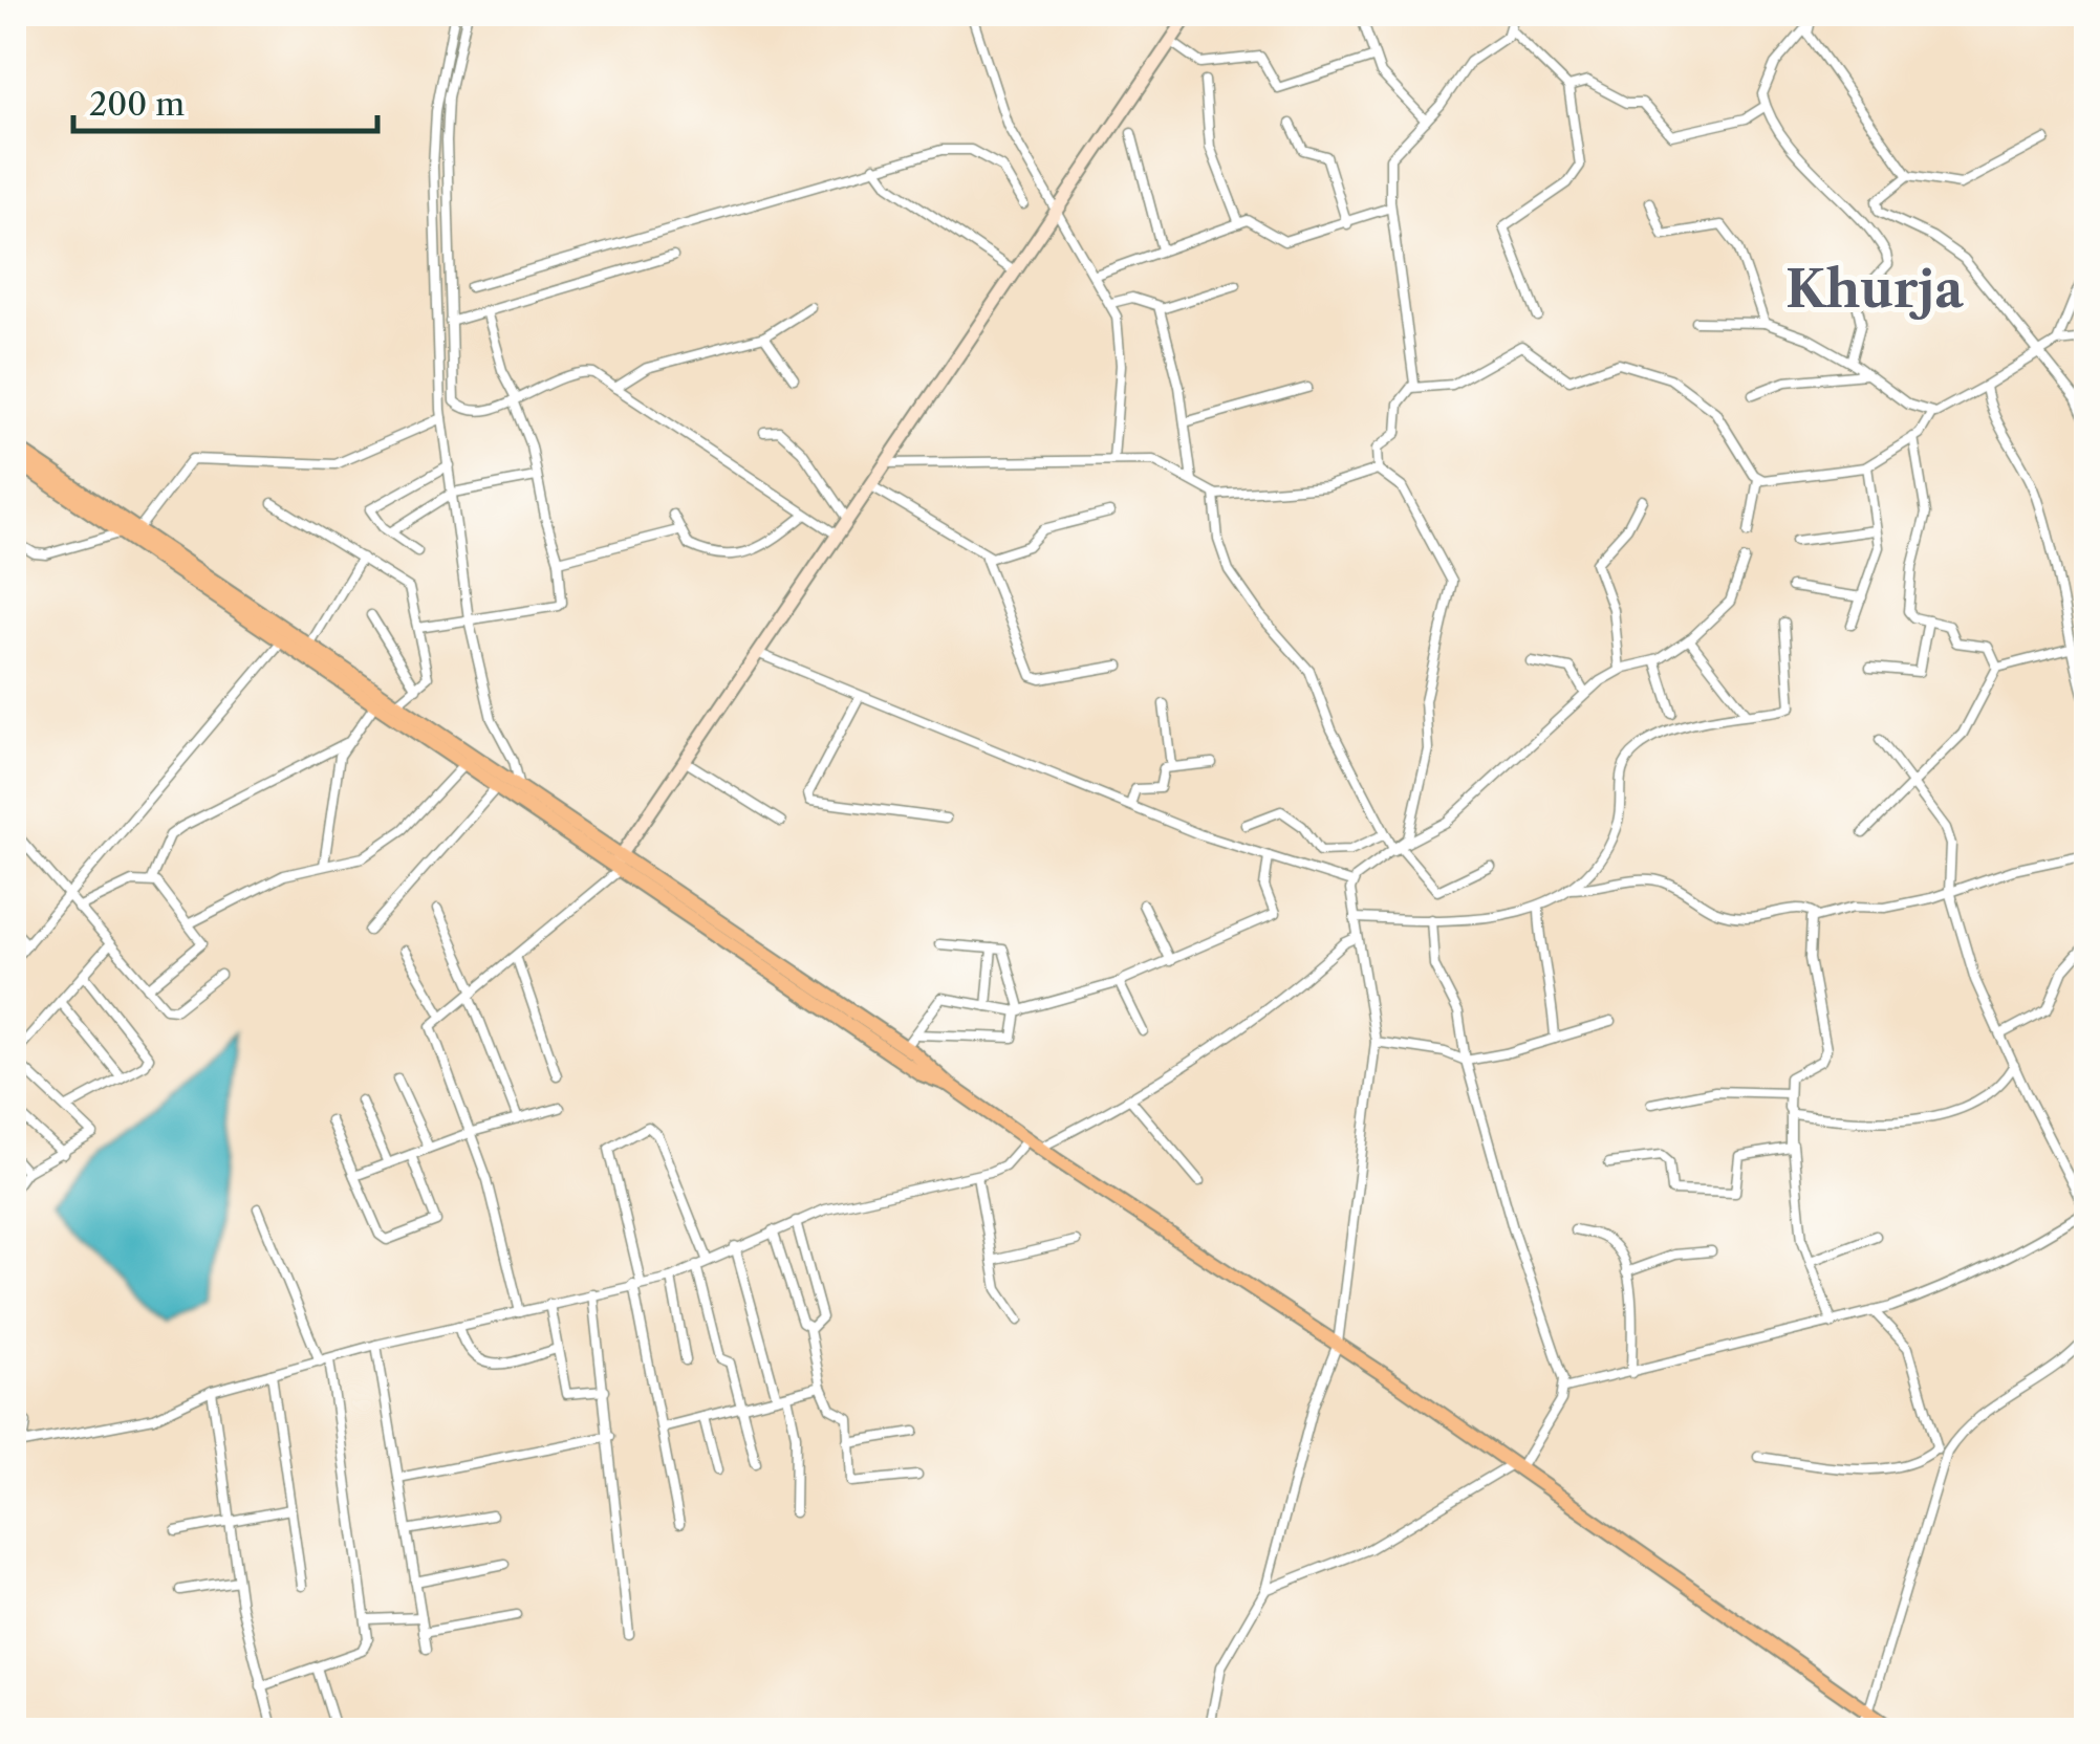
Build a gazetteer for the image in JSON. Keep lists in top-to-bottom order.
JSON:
{
  "districts": ["Khurja"],
  "scale_bar": "200 m"
}
